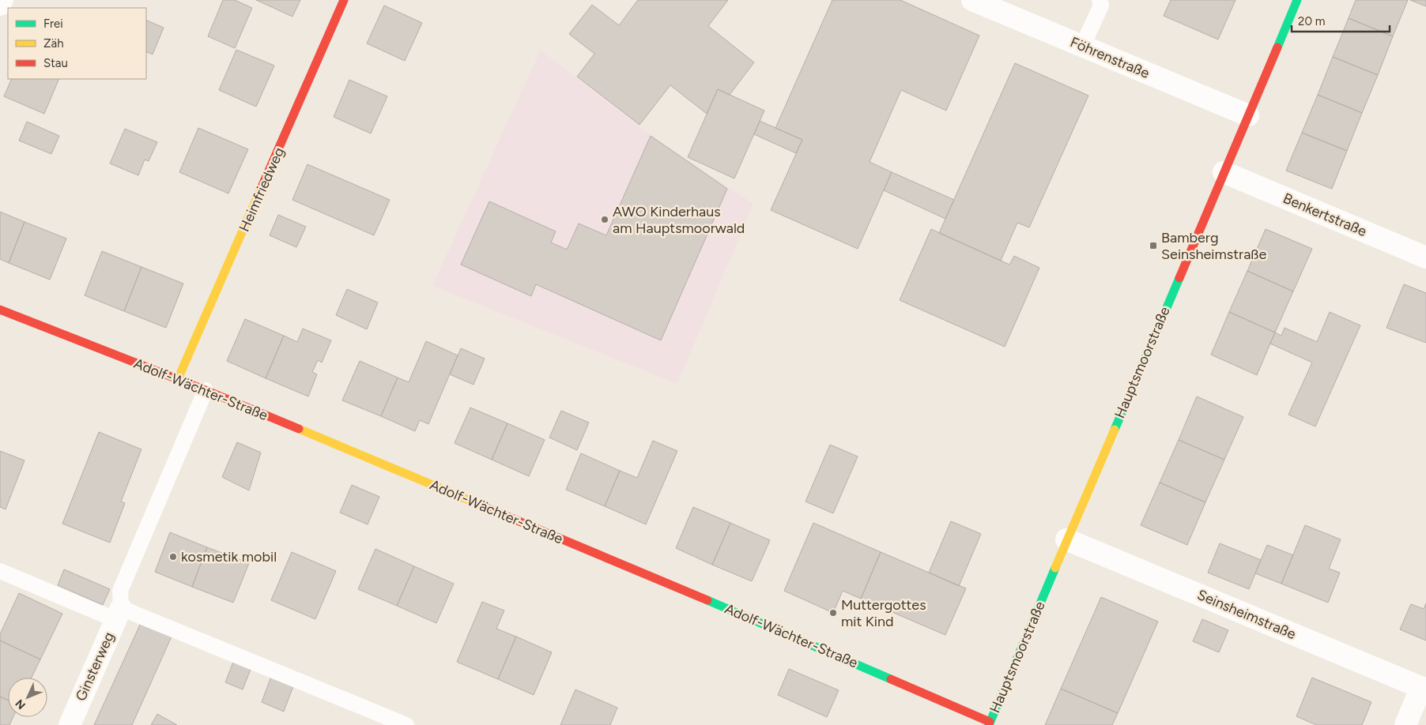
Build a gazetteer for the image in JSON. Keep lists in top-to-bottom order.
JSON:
{
  "streets": {
    "street": [
      "Föhrenstraße",
      "Heimfriedweg",
      "Benkertstraße",
      "Hauptsmoorstraße",
      "Adolf-Wächter-Straße",
      "Seinsheimstraße",
      "Ginsterweg"
    ]
  },
  "crossings": [
    ["Föhrenstraße", "Hauptsmoorstraße"],
    ["Heimfriedweg", "Adolf-Wächter-Straße"],
    ["Benkertstraße", "Hauptsmoorstraße"],
    ["Hauptsmoorstraße", "Adolf-Wächter-Straße"],
    ["Hauptsmoorstraße", "Seinsheimstraße"]
  ],
  "places": {
    "other": ["AWO Kinderhaus am Hauptsmoorwald", "kosmetik mobil", "Muttergottes mit Kind"],
    "transit": ["Bamberg Seinsheimstraße"]
  },
  "legend": ["Frei", "Zäh", "Stau"],
  "scale_bar": "20 m",
  "north": "bottom left"
}
